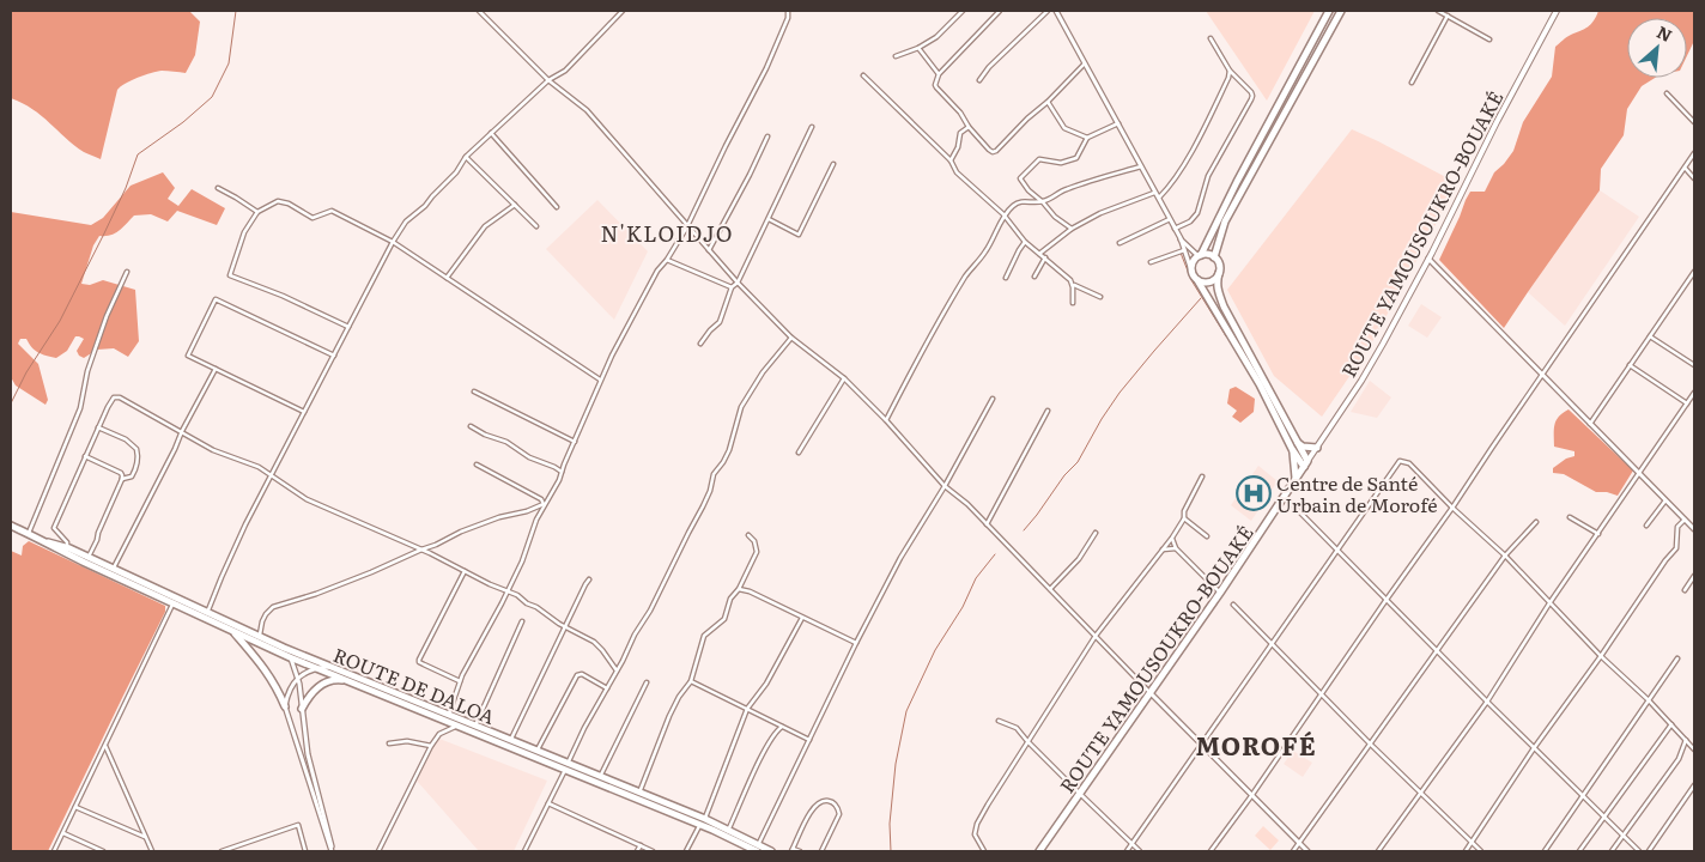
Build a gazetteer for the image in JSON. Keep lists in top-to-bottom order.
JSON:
{
  "streets": {
    "highway": ["ROUTE YAMOUSOUKRO-BOUAKÉ", "ROUTE DE DALOA"]
  },
  "districts": ["N'KLOIDJO", "MOROFÉ"],
  "places": {
    "hospital": ["Centre de Santé Urbain de Morofé"]
  },
  "north": "top right"
}
